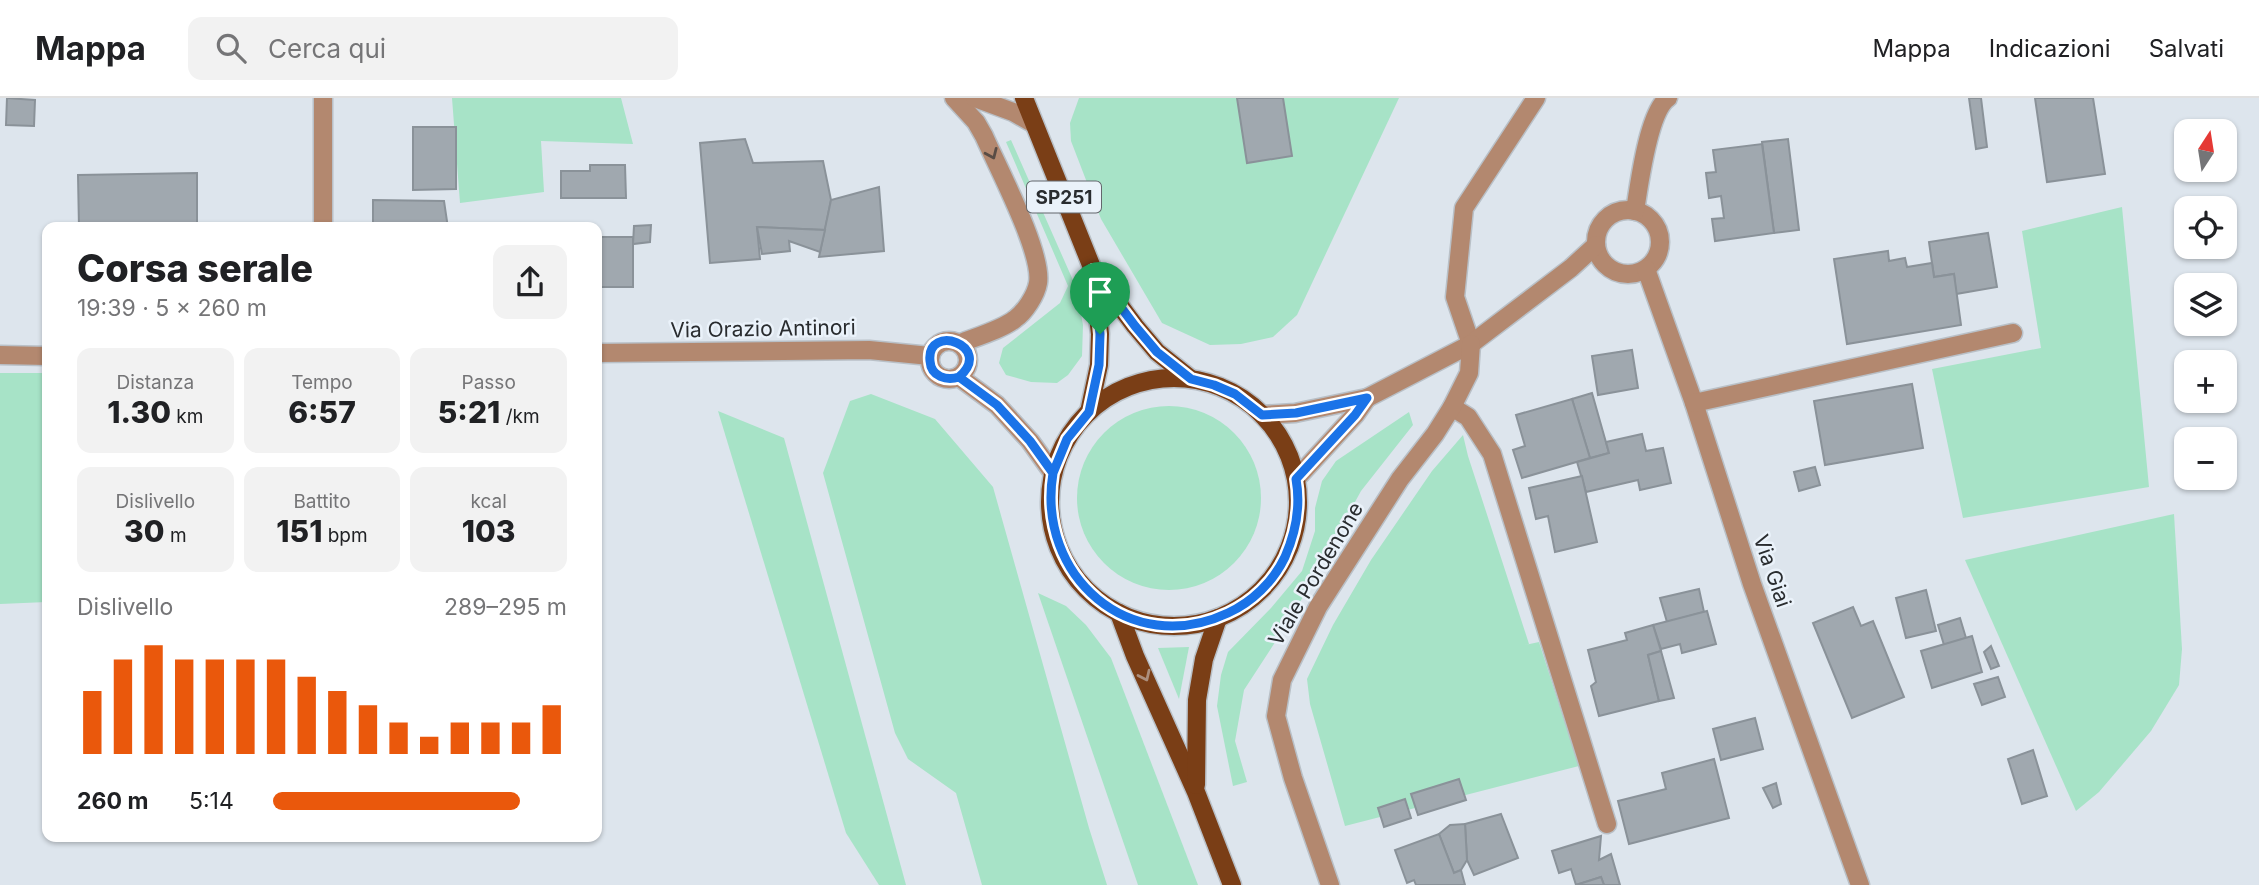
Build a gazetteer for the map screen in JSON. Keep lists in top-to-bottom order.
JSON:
{
  "streets": {
    "main road": ["SP251", "Viale Pordenone"],
    "street": ["Via Orazio Antinori", "Via Giai"]
  },
  "north": "top",
  "page": {
    "header": "Mappa",
    "search": "Cerca qui",
    "nav": ["Mappa", "Indicazioni", "Salvati"],
    "map_buttons": ["+", "−"],
    "heading": ["Corsa serale", "19:39 · 5 × 260 m"],
    "stats": [
      ["Distanza", "1.30 km"],
      ["Tempo", "6:57"],
      ["Passo", "5:21 /km"],
      ["Dislivello", "30 m"],
      ["Battito", "151 bpm"],
      ["kcal", "103"]
    ],
    "chart": ["Dislivello", "289–295 m"],
    "list": [
      {
        "name": "260 m",
        "note": "5:14"
      }
    ]
  }
}
